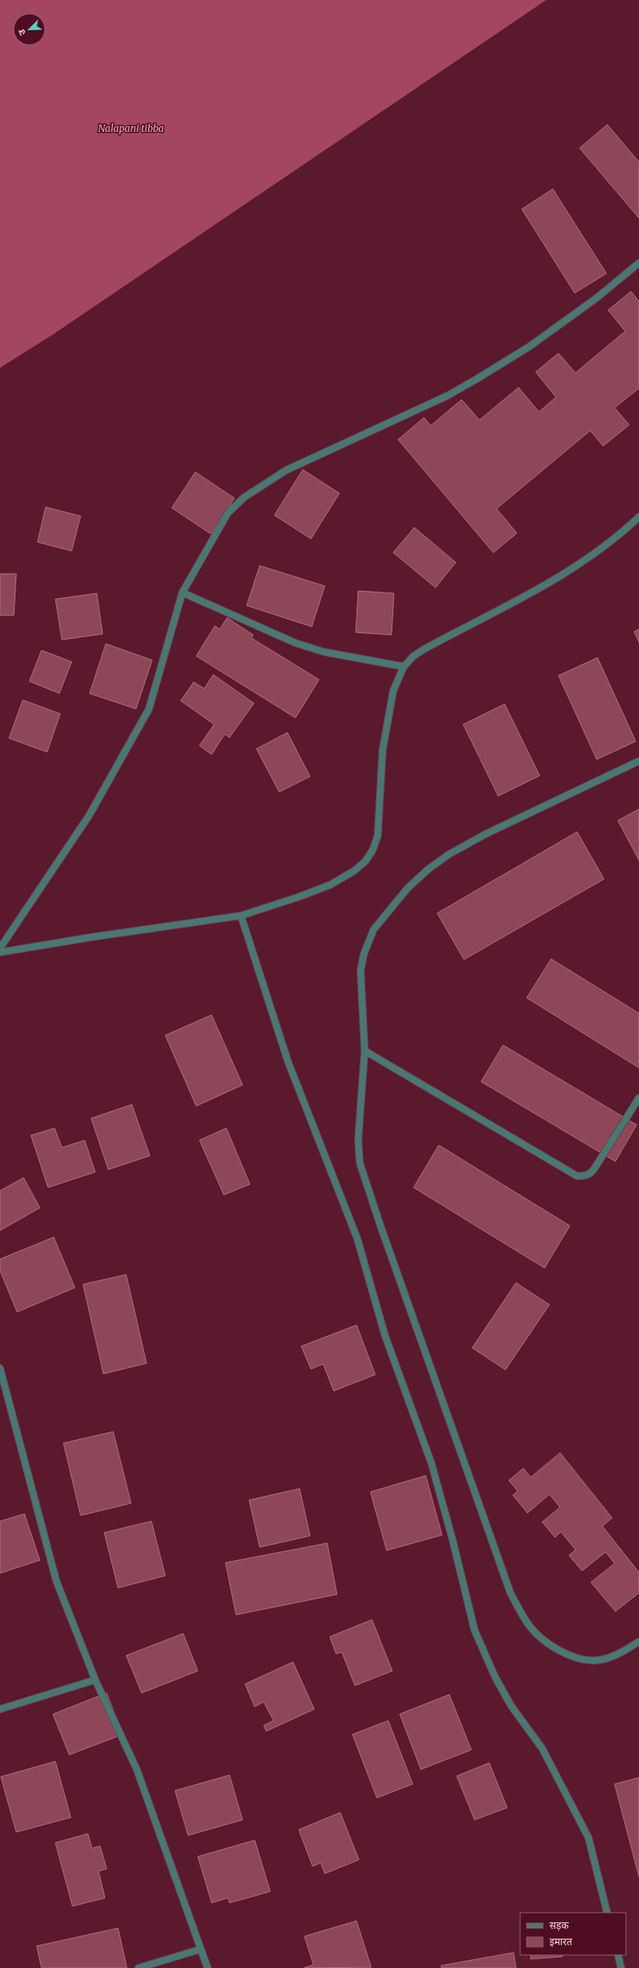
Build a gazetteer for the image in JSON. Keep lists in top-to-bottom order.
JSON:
{
  "parks": ["Nalapani tibba"],
  "legend": ["सड़क", "इमारत"],
  "north": "bottom left"
}
